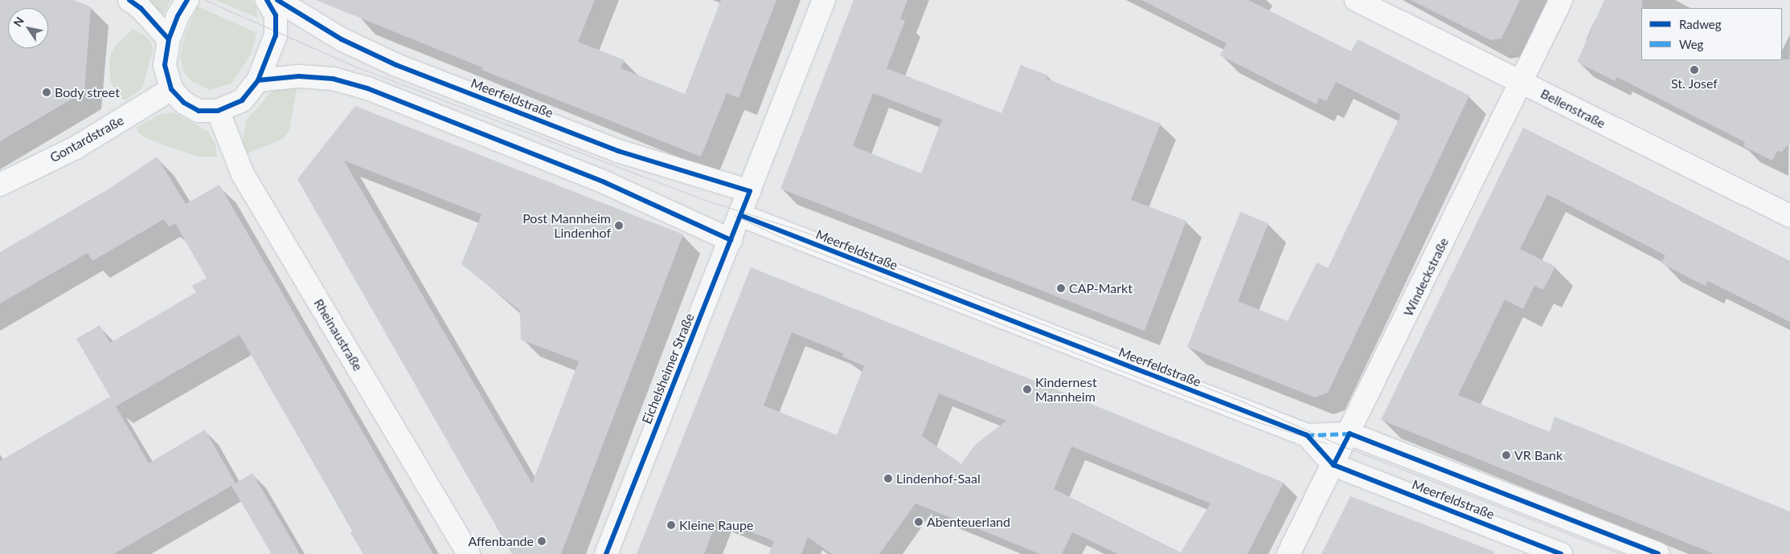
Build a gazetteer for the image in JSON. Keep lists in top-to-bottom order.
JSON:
{
  "streets": {
    "street": [
      "Meerfeldstraße",
      "Bellenstraße",
      "Gontardstraße",
      "Windeckstraße",
      "Rheinaustraße",
      "Eichelsheimer Straße"
    ]
  },
  "crossings": [
    ["Meerfeldstraße", "Windeckstraße"],
    ["Meerfeldstraße", "Eichelsheimer Straße"],
    ["Bellenstraße", "Windeckstraße"]
  ],
  "places": [
    "St. Josef",
    "Body street",
    "Post Mannheim Lindenhof",
    "CAP-Markt",
    "Kindernest Mannheim",
    "VR Bank",
    "Lindenhof-Saal",
    "Abenteuerland",
    "Kleine Raupe",
    "Affenbande"
  ],
  "legend": ["Radweg", "Weg"],
  "north": "top left"
}
